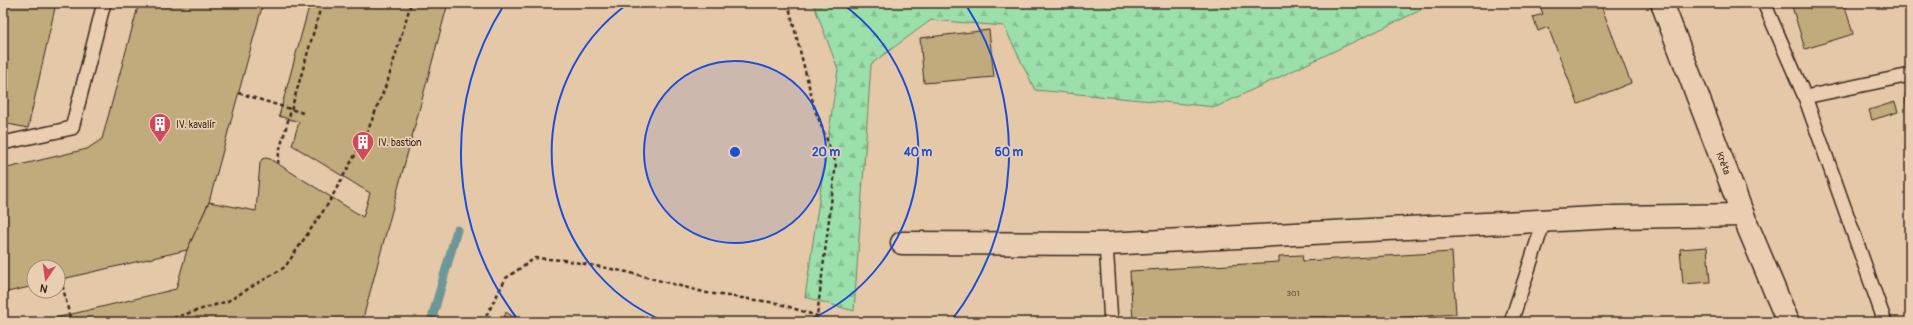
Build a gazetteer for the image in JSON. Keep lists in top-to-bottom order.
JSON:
{
  "streets": {
    "street": ["Kréta"]
  },
  "places": {
    "building": ["IV. kavalír", "IV. bastion"]
  },
  "house_numbers": ["301"],
  "north": "bottom",
  "rings": ["20 m", "40 m", "60 m"]
}
